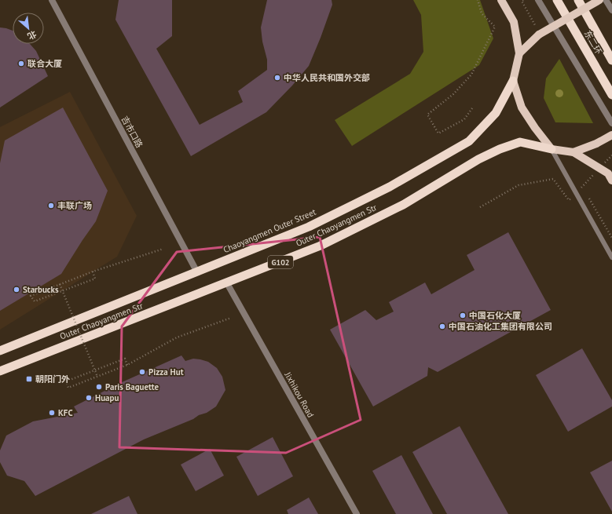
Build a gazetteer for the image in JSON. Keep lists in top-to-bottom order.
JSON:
{
  "streets": {
    "highway": [
      "东二环",
      "Outer Chaoyangmen Str",
      "Chaoyangmen Outer Street",
      "G102"
    ],
    "street": ["吉市口路", "Jixhikou Road"]
  },
  "crossings": [
    ["吉市口路", "Chaoyangmen Outer Street"],
    ["Outer Chaoyangmen Str", "Jixhikou Road"]
  ],
  "places": {
    "other": [
      "联合大厦",
      "中华人民共和国外交部",
      "丰联广场",
      "Starbucks",
      "中国石化大厦",
      "中国石油化工集团有限公司",
      "Pizza Hut",
      "Paris Baguette",
      "Huapu",
      "KFC"
    ],
    "transit": ["朝阳门外"]
  },
  "north": "bottom right"
}
